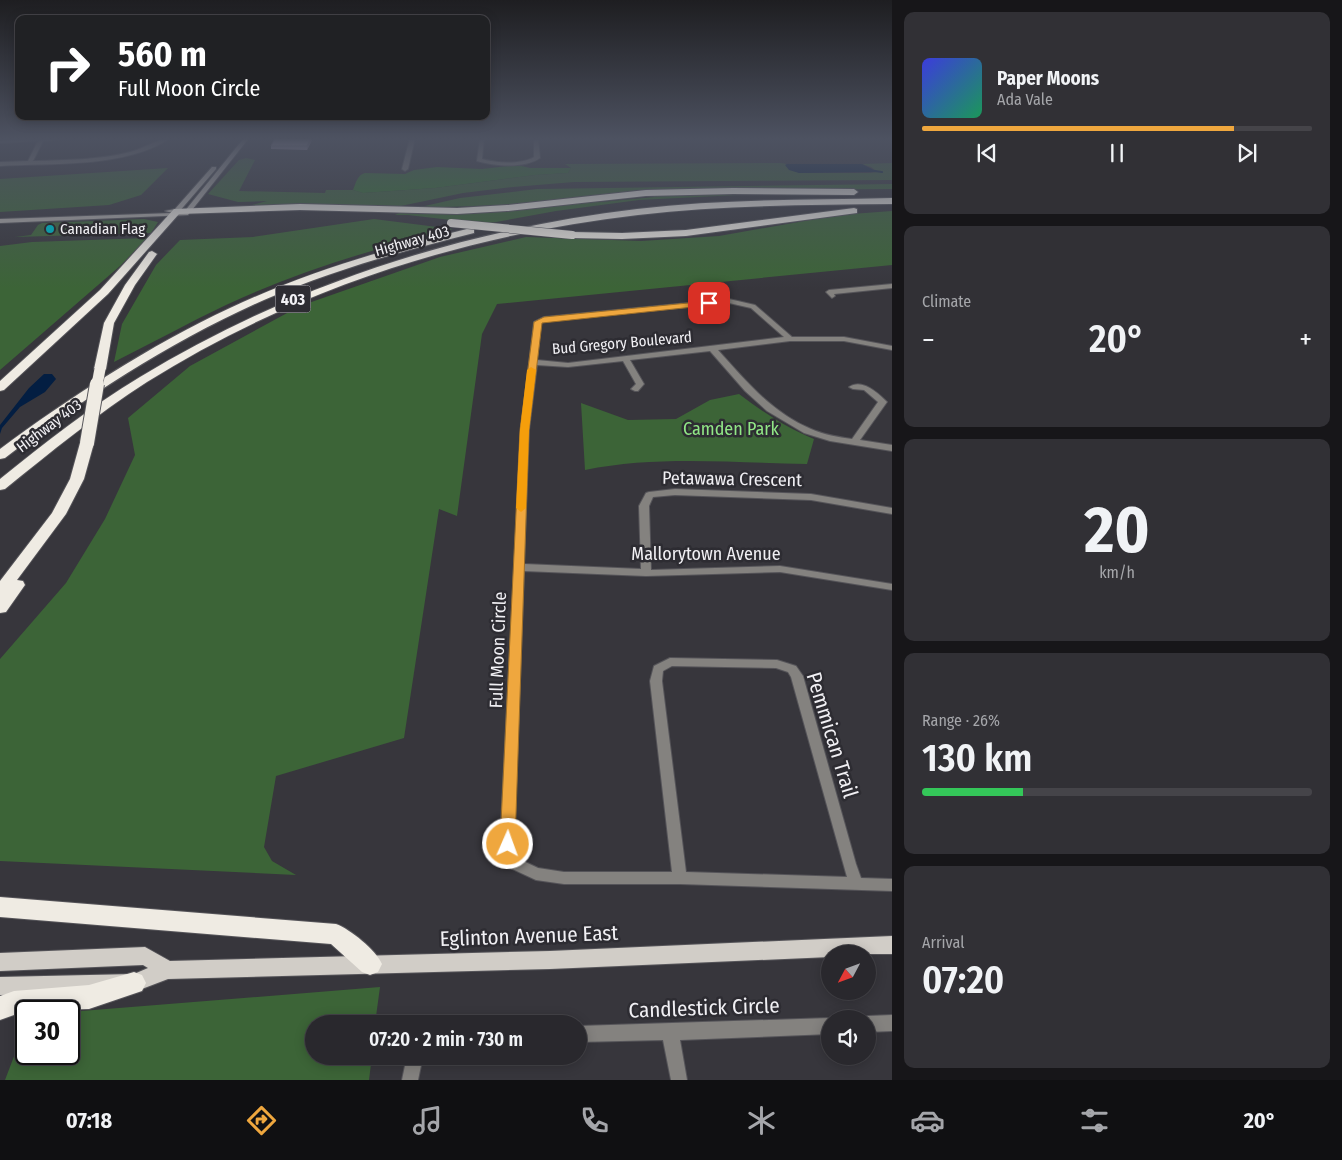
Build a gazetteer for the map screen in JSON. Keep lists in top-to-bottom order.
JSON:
{
  "streets": {
    "highway": ["Highway 403", "403"],
    "main road": ["Eglinton Avenue East"],
    "street": [
      "Bud Gregory Boulevard",
      "Petawawa Crescent",
      "Mallorytown Avenue",
      "Full Moon Circle",
      "Pemmican Trail",
      "Candlestick Circle"
    ]
  },
  "crossings": [
    ["Bud Gregory Boulevard", "Full Moon Circle"],
    ["Petawawa Crescent", "Mallorytown Avenue"],
    ["Mallorytown Avenue", "Full Moon Circle"],
    ["Full Moon Circle", "Pemmican Trail"]
  ],
  "parks": ["Camden Park"],
  "places": ["Canadian Flag"],
  "north": "bottom left",
  "page": {
    "turn": ["560 m", "Full Moon Circle"],
    "song": ["Paper Moons", "Ada Vale"],
    "tile": [
      "Climate",
      ["20", "km/h"],
      ["Range · 26%", "130 km"],
      ["Arrival", "07:20"]
    ],
    "heat": ["−", "20°", "+"],
    "limit": "30",
    "trip": "07:20 · 2 min · 730 m",
    "tabs": ["07:18", "20°"]
  }
}
